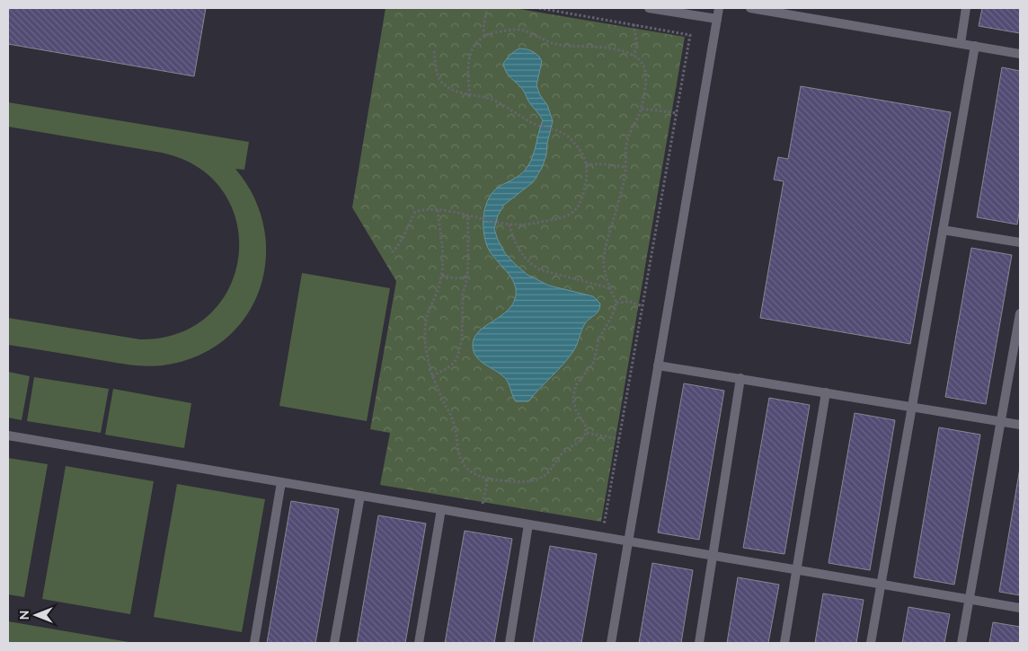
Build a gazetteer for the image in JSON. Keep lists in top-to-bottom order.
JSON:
{
  "north": "left"
}
